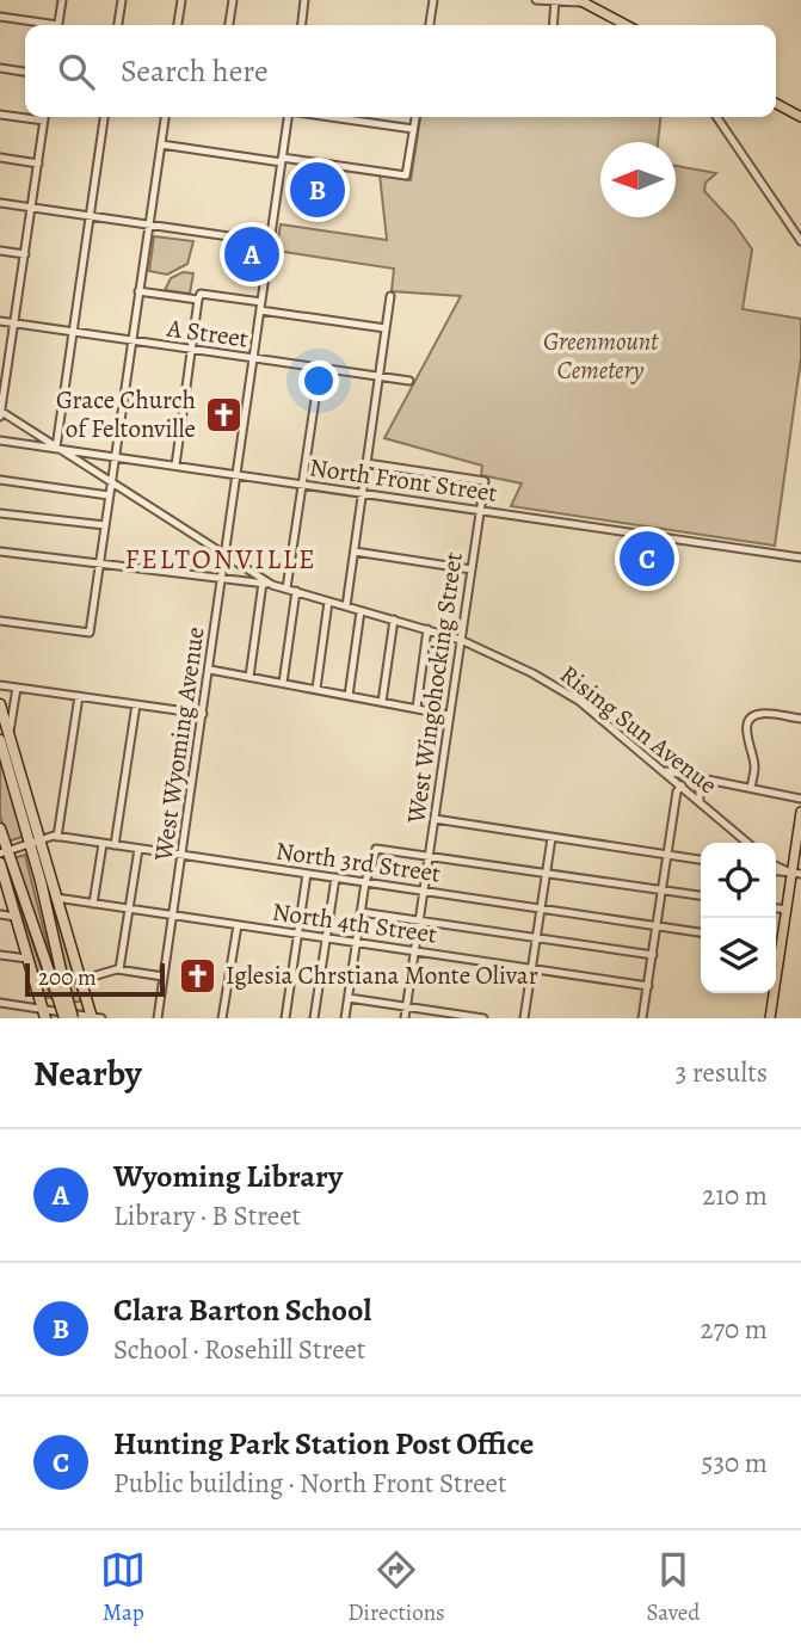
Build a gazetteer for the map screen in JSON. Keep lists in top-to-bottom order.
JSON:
{
  "streets": {
    "street": [
      "A Street",
      "North Front Street",
      "West Wingohocking Street",
      "Rising Sun Avenue",
      "West Wyoming Avenue",
      "North 3rd Street",
      "North 4th Street"
    ]
  },
  "crossings": [
    ["A Street", "West Wyoming Avenue"],
    ["North Front Street", "West Wingohocking Street"],
    ["North Front Street", "Rising Sun Avenue"],
    ["North Front Street", "West Wyoming Avenue"],
    ["West Wingohocking Street", "Rising Sun Avenue"],
    ["West Wingohocking Street", "North 3rd Street"],
    ["West Wingohocking Street", "North 4th Street"],
    ["Rising Sun Avenue", "West Wyoming Avenue"],
    ["West Wyoming Avenue", "North 3rd Street"],
    ["West Wyoming Avenue", "North 4th Street"]
  ],
  "districts": ["FELTONVILLE"],
  "parks": ["Greenmount Cemetery"],
  "places": {
    "church": ["Grace Church of Feltonville", "Iglesia Chrstiana Monte Olivar"]
  },
  "scale_bar": "200 m",
  "north": "left",
  "page": {
    "search": "Search here",
    "pins": ["B", "A", "C"],
    "scale": "200 m",
    "heading": ["Nearby", "3 results"],
    "list": [
      {
        "mark": "A",
        "name": "Wyoming Library",
        "note": "Library · B Street",
        "value": "210 m"
      },
      {
        "mark": "B",
        "name": "Clara Barton School",
        "note": "School · Rosehill Street",
        "value": "270 m"
      },
      {
        "mark": "C",
        "name": "Hunting Park Station Post Office",
        "note": "Public building · North Front Street",
        "value": "530 m"
      }
    ],
    "nav": ["Map", "Directions", "Saved"]
  }
}
